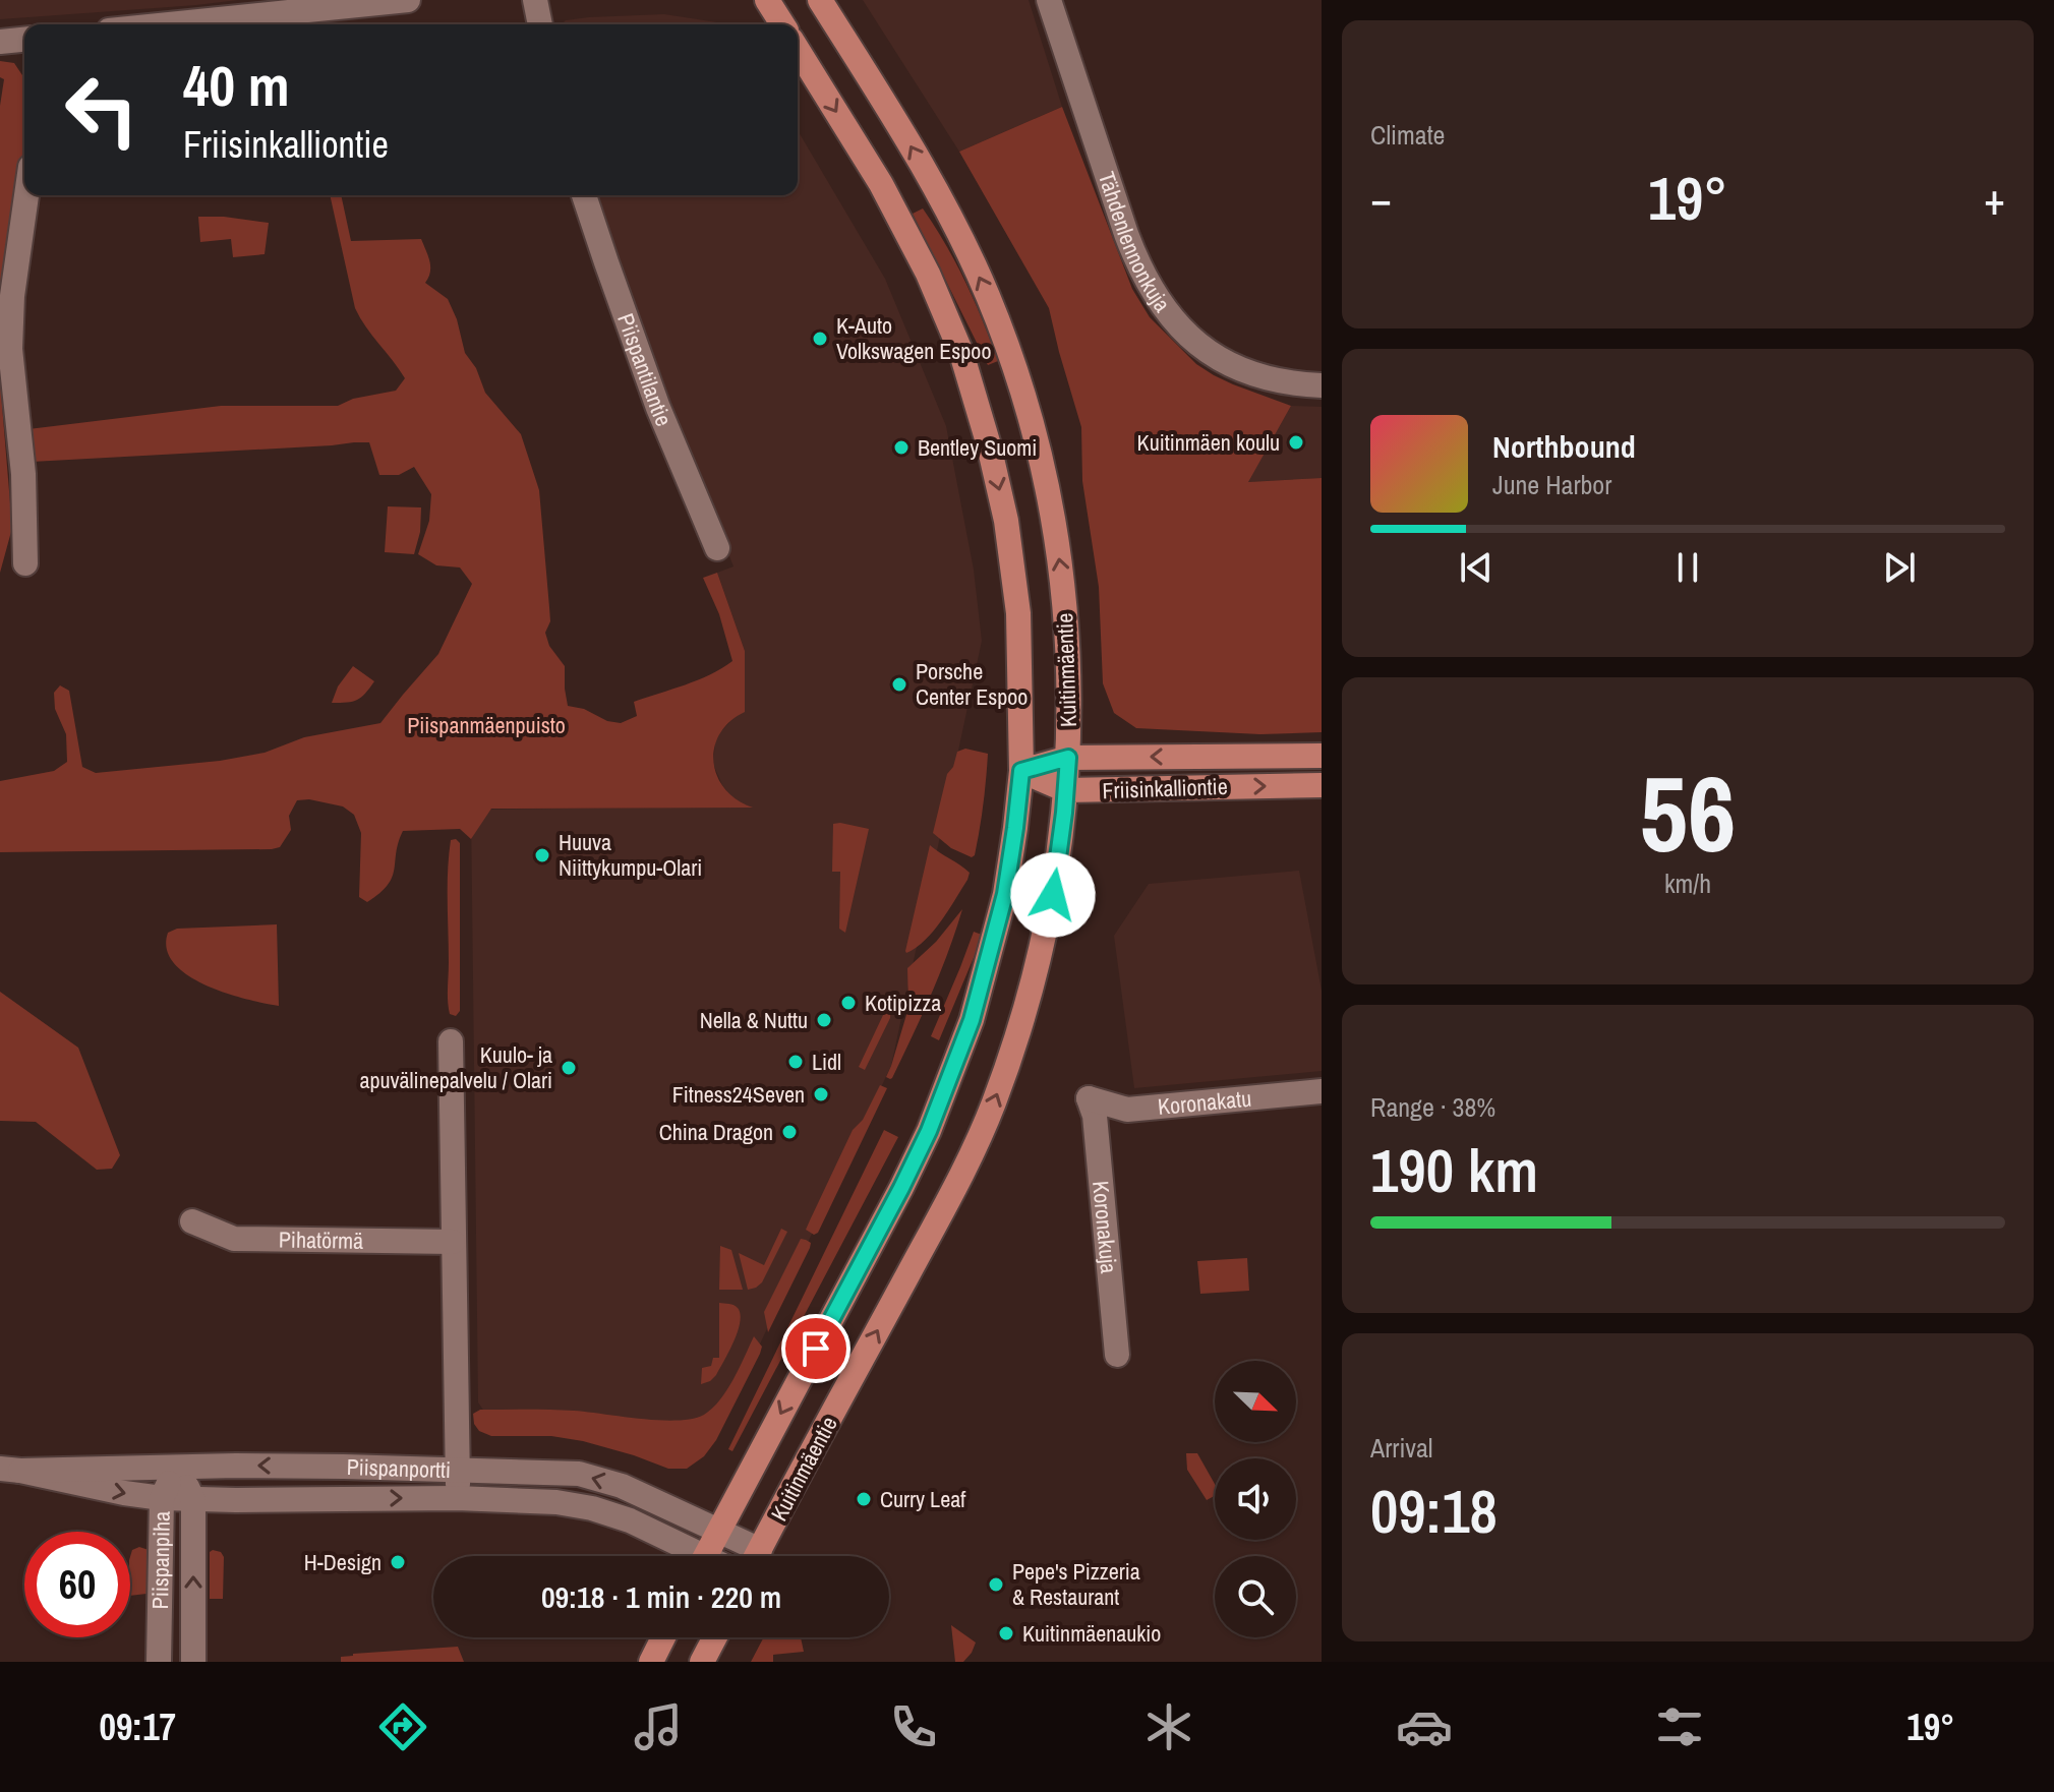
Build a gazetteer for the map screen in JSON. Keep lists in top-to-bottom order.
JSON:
{
  "streets": {
    "main road": ["Kuitinmäentie", "Friisinkalliontie"],
    "street": [
      "Tähdenlennonkuja",
      "Piispantilantie",
      "Koronakatu",
      "Koronakuja",
      "Pihatörmä",
      "Piispanportti",
      "Piispanpiha"
    ]
  },
  "crossings": [
    ["Kuitinmäentie", "Friisinkalliontie"],
    ["Kuitinmäentie", "Piispanportti"],
    ["Koronakatu", "Koronakuja"],
    ["Piispanportti", "Piispanpiha"]
  ],
  "parks": ["Piispanmäenpuisto"],
  "places": [
    "K-Auto Volkswagen Espoo",
    "Kuitinmäen koulu",
    "Bentley Suomi",
    "Porsche Center Espoo",
    "Huuva Niittykumpu-Olari",
    "Kotipizza",
    "Nella & Nuttu",
    "Lidl",
    "Kuulo- ja apuvälinepalvelu / Olari",
    "Fitness24Seven",
    "China Dragon",
    "Curry Leaf",
    "H-Design",
    "Pepe's Pizzeria & Restaurant",
    "Kuitinmäenaukio"
  ],
  "north": "bottom right",
  "page": {
    "tile": [
      "Climate",
      ["56", "km/h"],
      ["Range · 38%", "190 km"],
      ["Arrival", "09:18"]
    ],
    "turn": ["40 m", "Friisinkalliontie"],
    "heat": ["−", "19°", "+"],
    "song": ["Northbound", "June Harbor"],
    "limit": "60",
    "trip": "09:18 · 1 min · 220 m",
    "tabs": ["09:17", "19°"]
  }
}
